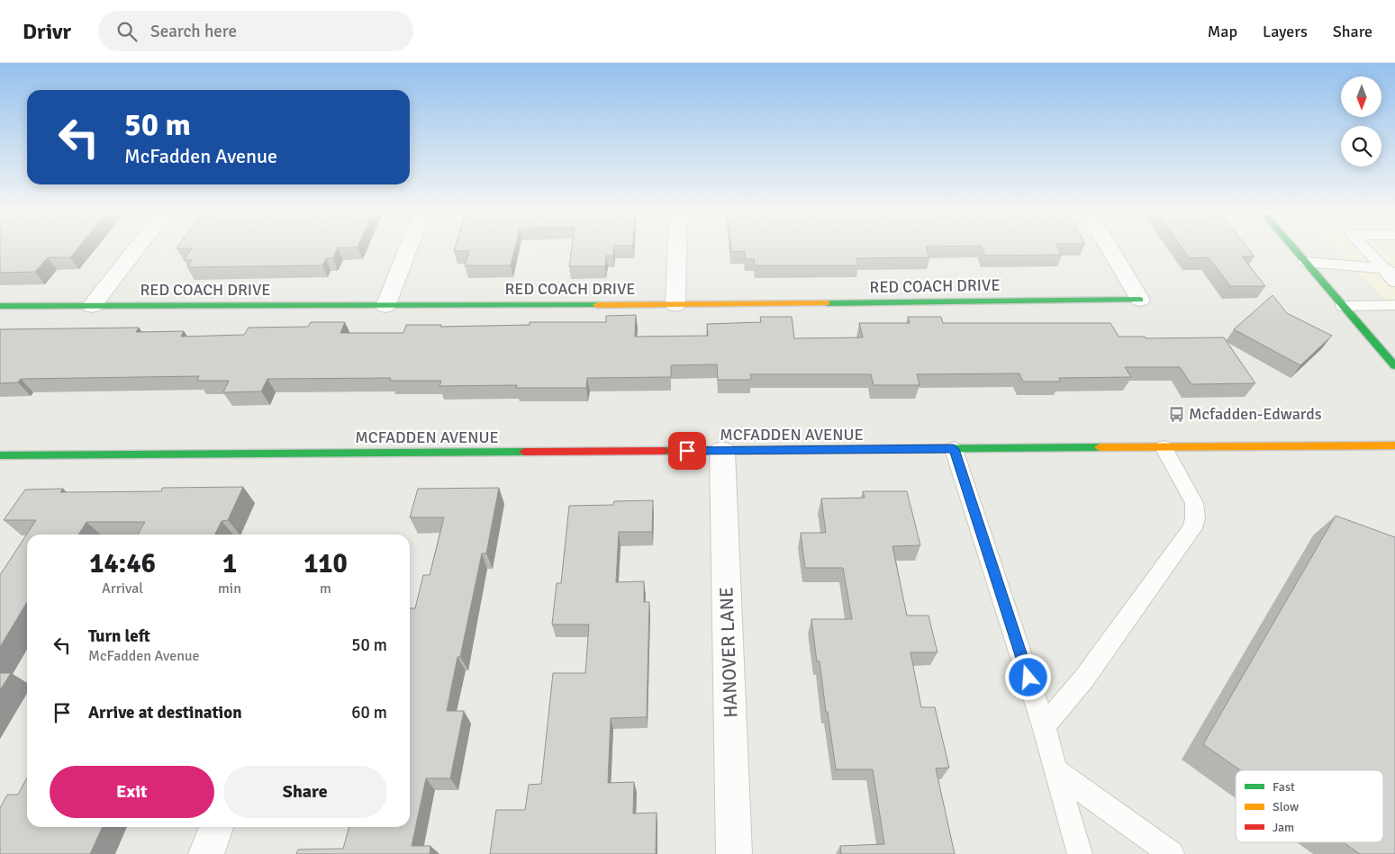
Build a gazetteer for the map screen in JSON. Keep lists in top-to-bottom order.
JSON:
{
  "streets": {
    "street": ["RED COACH DRIVE", "MCFADDEN AVENUE", "HANOVER LANE"]
  },
  "crossings": [
    ["MCFADDEN AVENUE", "HANOVER LANE"]
  ],
  "places": {
    "bus stop": ["Mcfadden-Edwards"]
  },
  "legend": ["Fast", "Slow", "Jam"],
  "north": "bottom",
  "page": {
    "header": "Drivr",
    "search": "Search here",
    "nav": ["Map", "Layers", "Share"],
    "turn": ["50 m", "McFadden Avenue"],
    "eta": [
      "14:46",
      "Arrival",
      "1",
      "min",
      "110",
      "m"
    ],
    "list": [
      {
        "name": "Turn left",
        "note": "McFadden Avenue",
        "value": "50 m"
      },
      {
        "name": "Arrive at destination",
        "value": "60 m"
      }
    ],
    "buttons": ["Exit", "Share"]
  }
}
